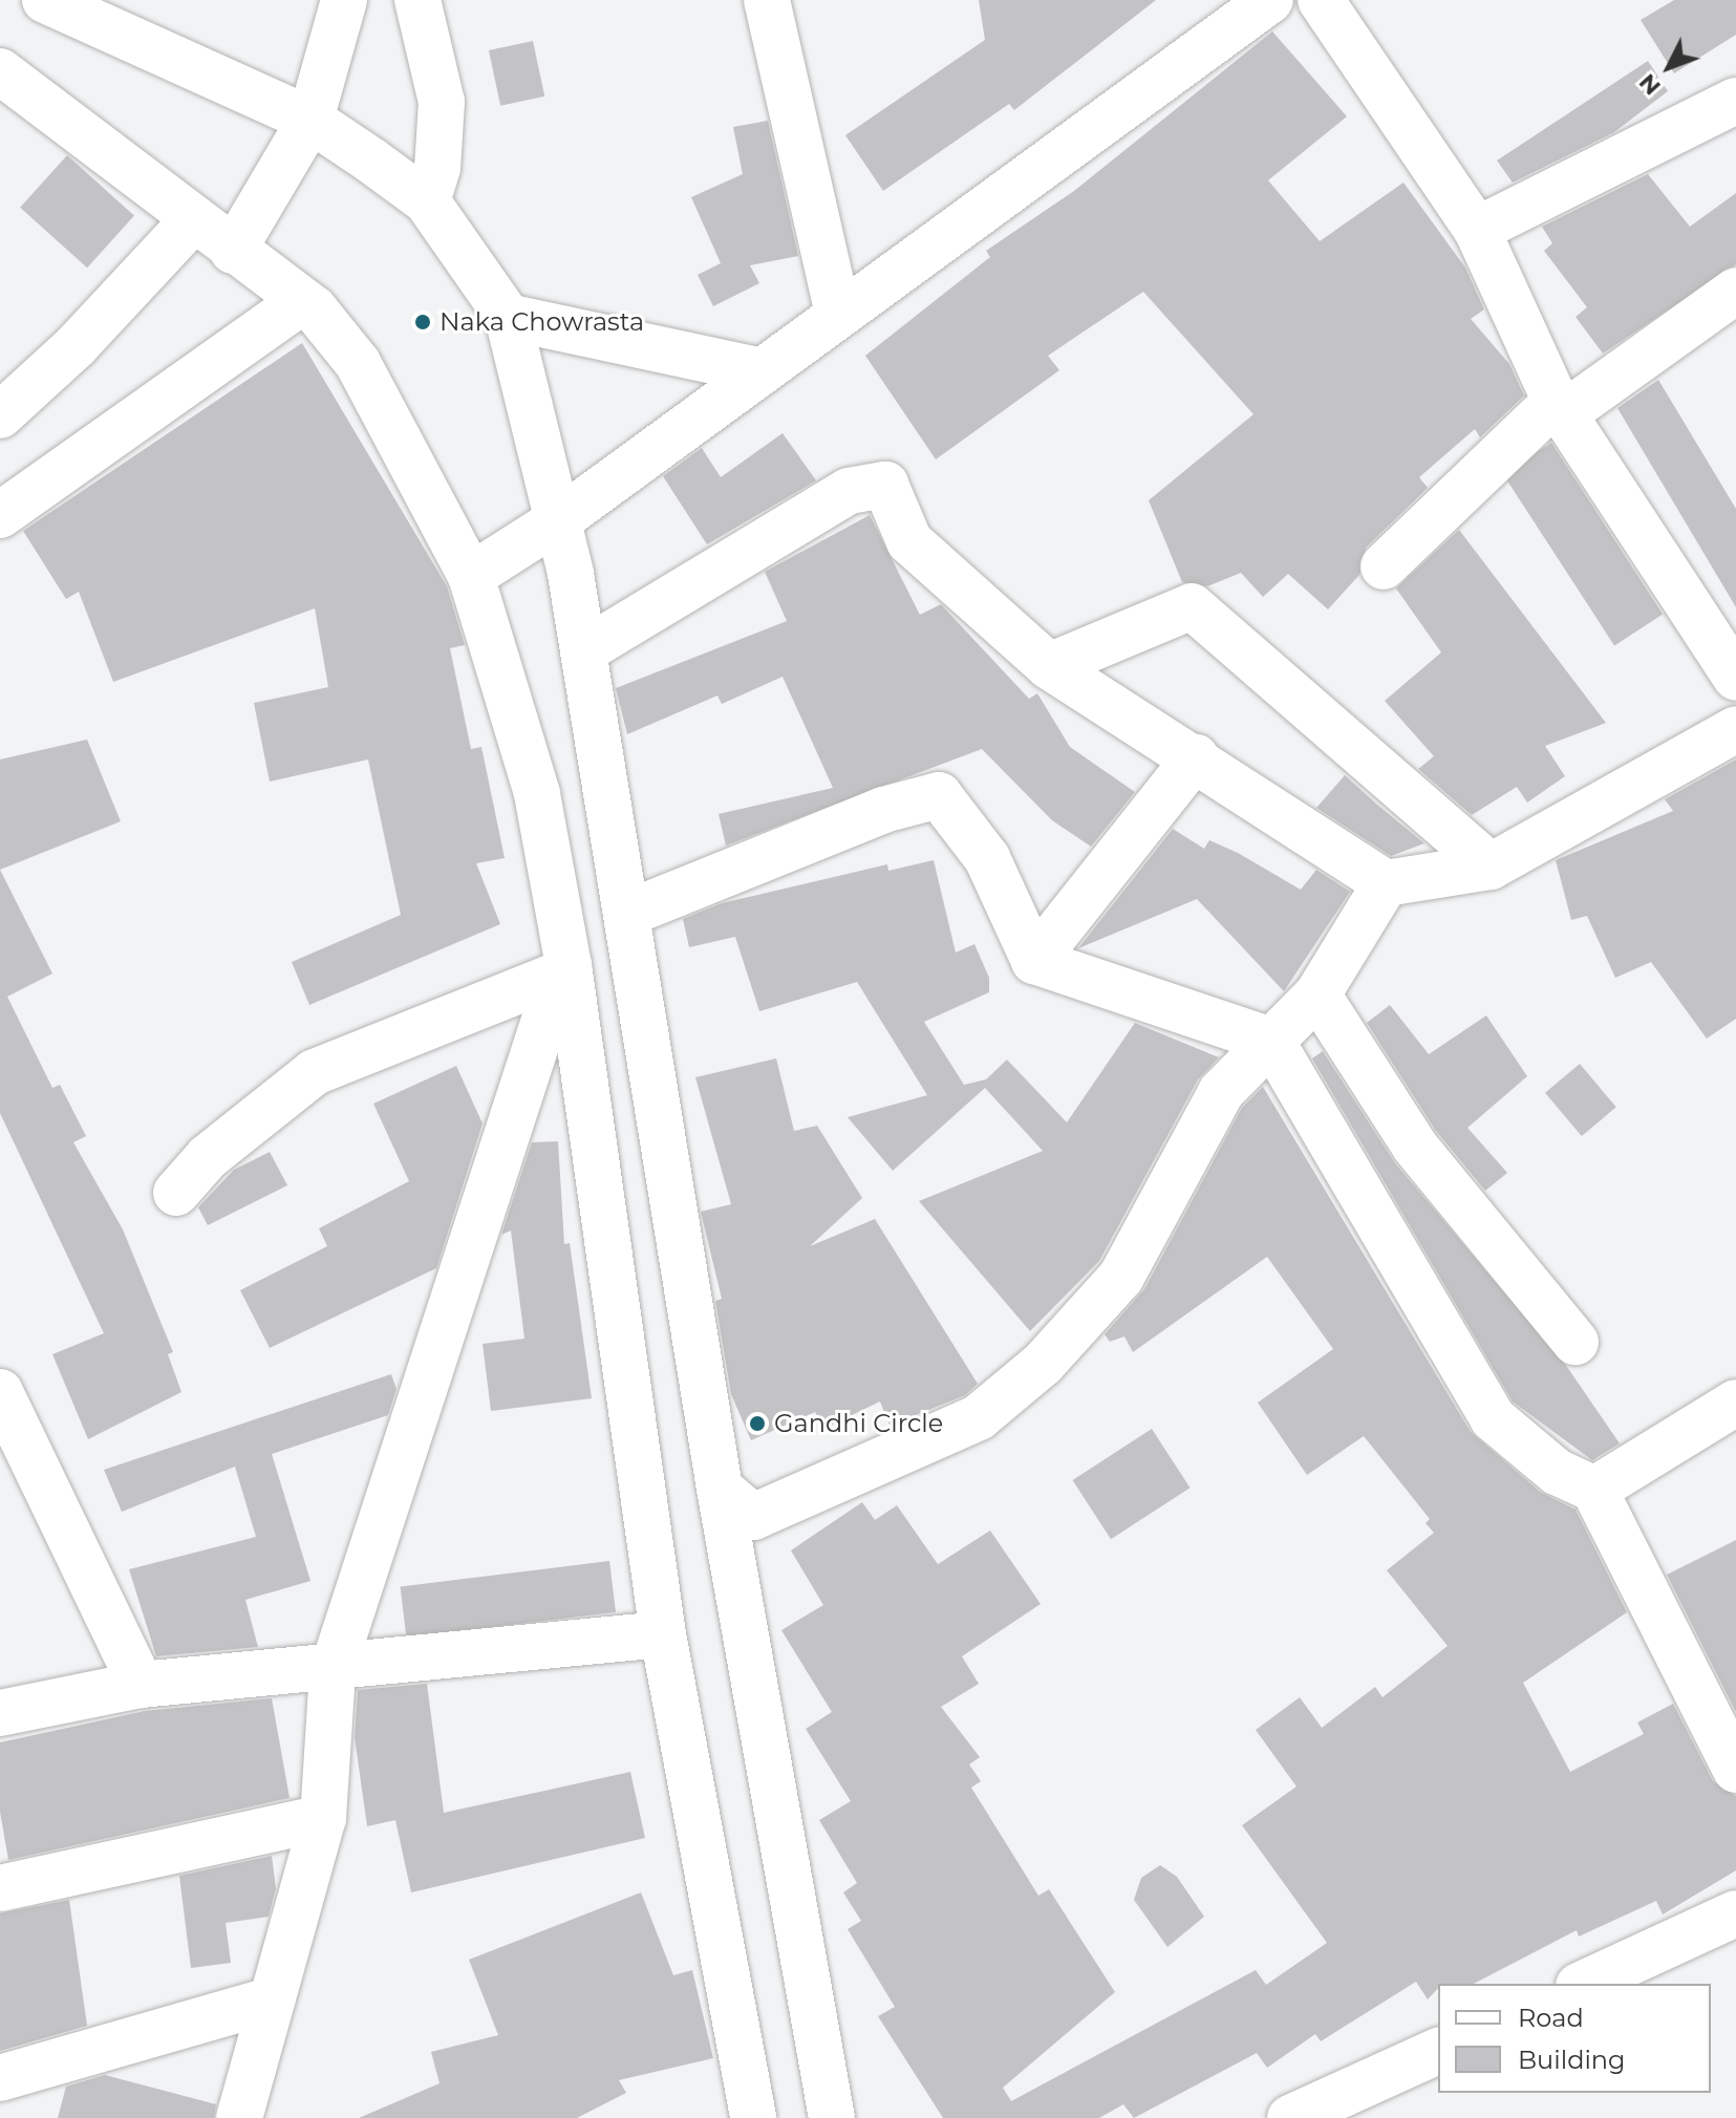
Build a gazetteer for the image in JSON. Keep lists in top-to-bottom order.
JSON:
{
  "places": ["Naka Chowrasta", "Gandhi Circle"],
  "legend": ["Road", "Building"],
  "north": "bottom left"
}
